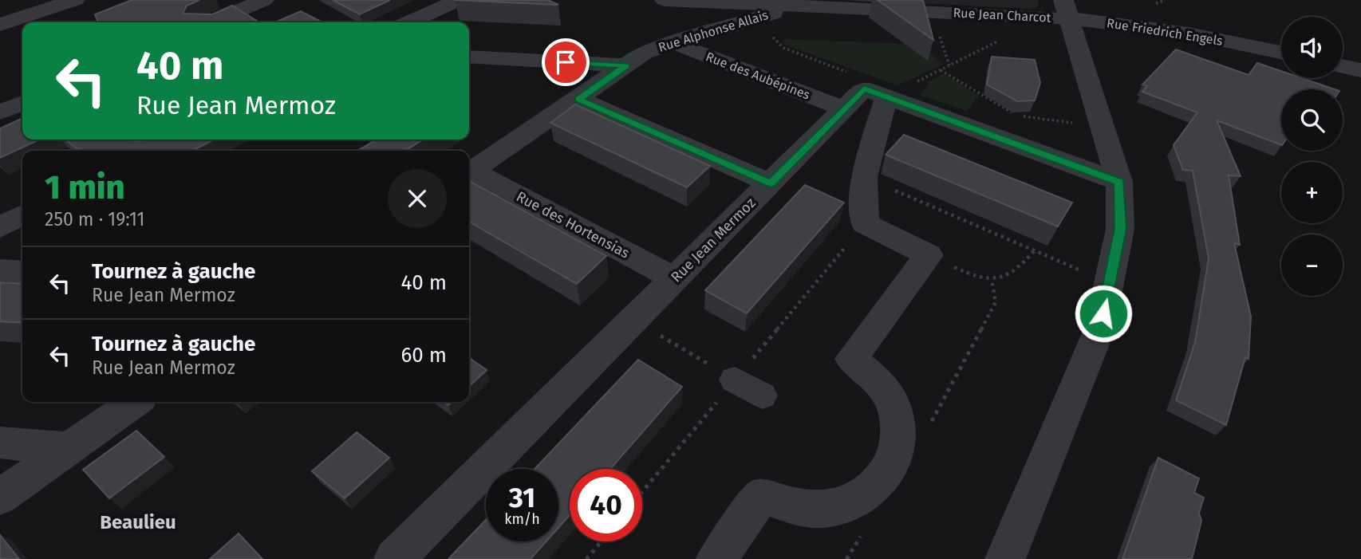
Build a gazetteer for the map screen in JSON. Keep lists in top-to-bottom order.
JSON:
{
  "streets": {
    "street": [
      "Rue Jean Charcot",
      "Rue Alphonse Allais",
      "Rue Friedrich Engels",
      "Rue des Aubépines",
      "Rue des Hortensias",
      "Rue Jean Mermoz"
    ]
  },
  "crossings": [
    ["Rue Jean Charcot", "Rue Alphonse Allais"],
    ["Rue Jean Charcot", "Rue Friedrich Engels"],
    ["Rue Alphonse Allais", "Rue des Aubépines"],
    ["Rue des Aubépines", "Rue Jean Mermoz"],
    ["Rue des Hortensias", "Rue Jean Mermoz"]
  ],
  "districts": ["Beaulieu"],
  "page": {
    "map_buttons": ["+", "−"],
    "turn": ["40 m", "Rue Jean Mermoz"],
    "heading": ["1 min", "250 m · 19:11"],
    "list": [
      {
        "name": "Tournez à gauche",
        "note": "Rue Jean Mermoz",
        "value": "40 m"
      },
      {
        "name": "Tournez à gauche",
        "note": "Rue Jean Mermoz",
        "value": "60 m"
      }
    ],
    "speed": "31 km/h",
    "limit": "40"
  }
}
